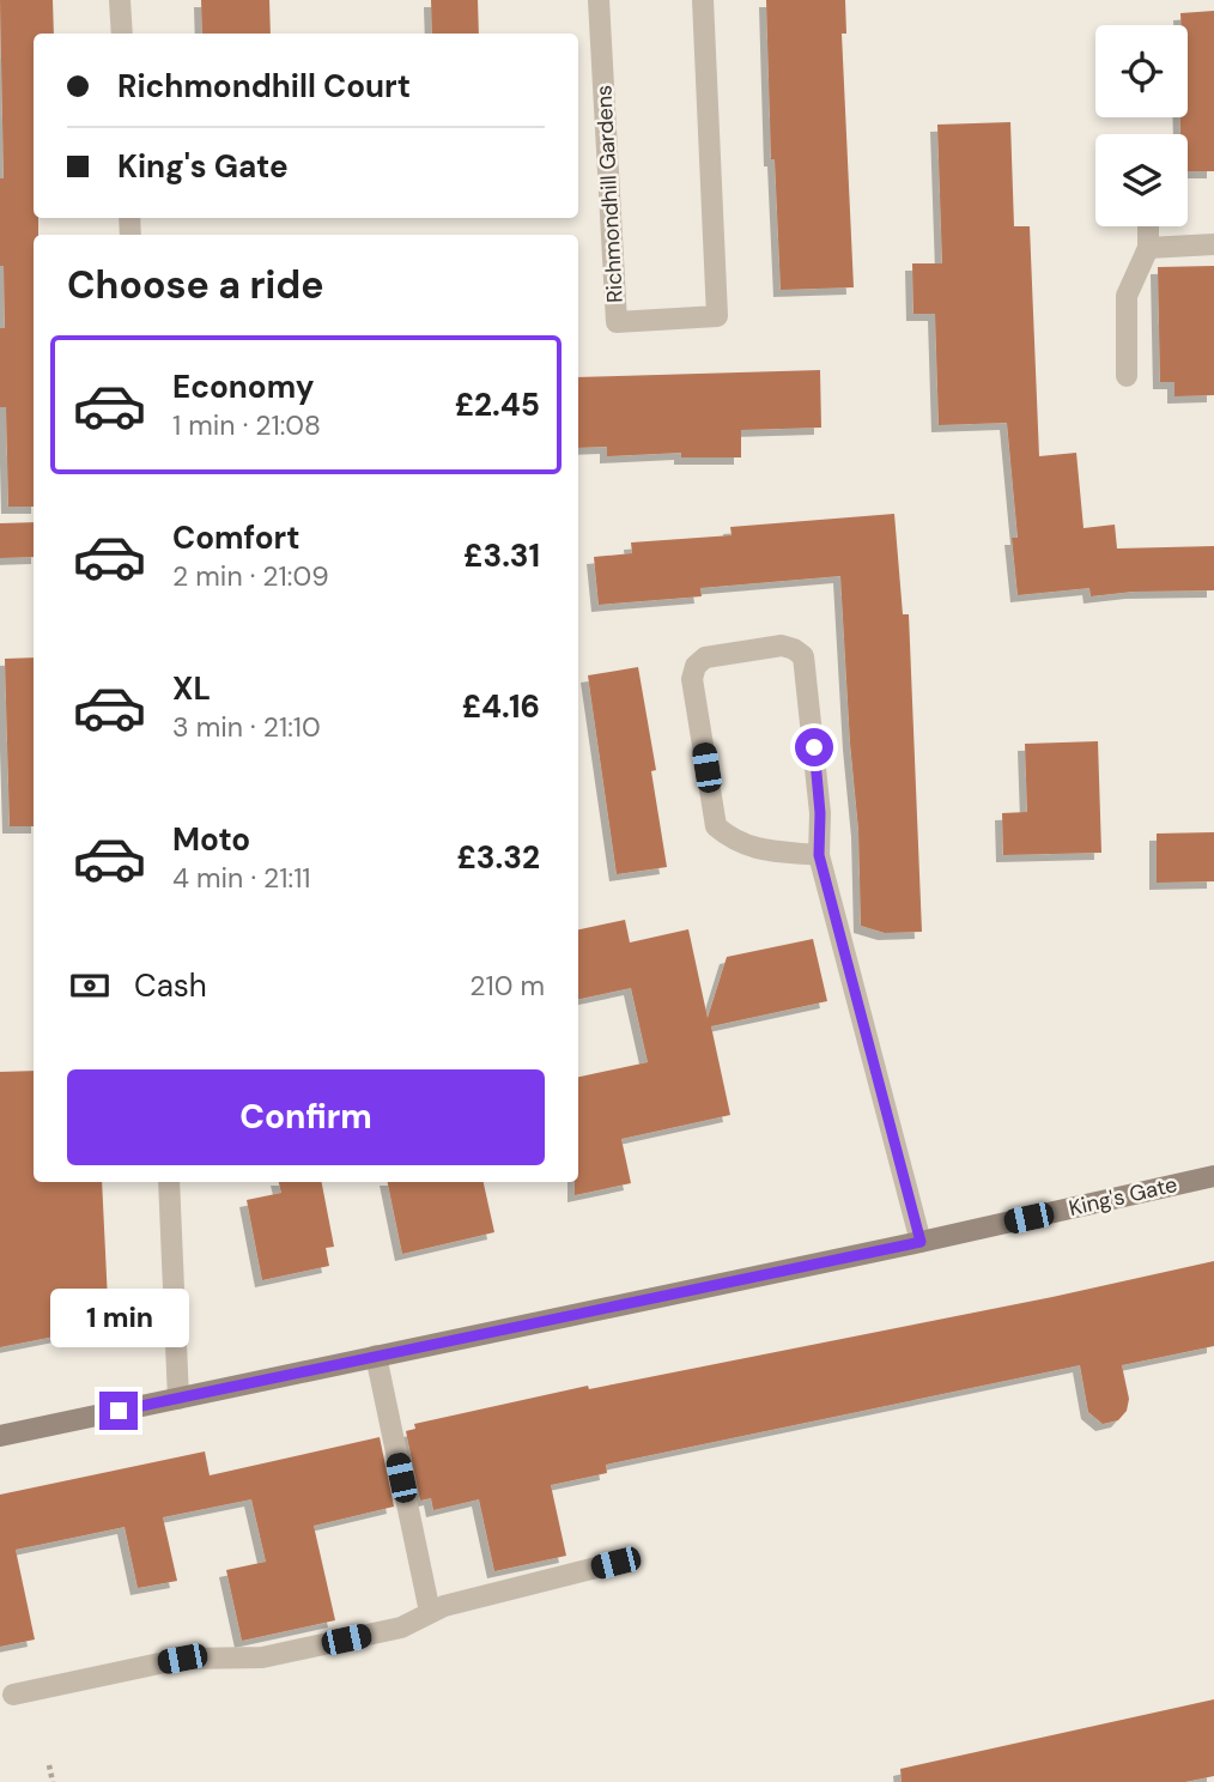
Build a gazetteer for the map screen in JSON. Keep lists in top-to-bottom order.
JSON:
{
  "streets": {
    "street": ["Richmondhill Gardens", "King's Gate"]
  },
  "page": {
    "banner": ["Richmondhill Court", "King's Gate"],
    "heading": "Choose a ride",
    "list": [
      {
        "name": "Economy",
        "note": "1 min · 21:08",
        "value": "£2.45"
      },
      {
        "name": "Comfort",
        "note": "2 min · 21:09",
        "value": "£3.31"
      },
      {
        "name": "XL",
        "note": "3 min · 21:10",
        "value": "£4.16"
      },
      {
        "name": "Moto",
        "note": "4 min · 21:11",
        "value": "£3.32"
      }
    ],
    "pay": ["Cash", "210 m"],
    "buttons": "Confirm",
    "bubble": "1 min"
  }
}
